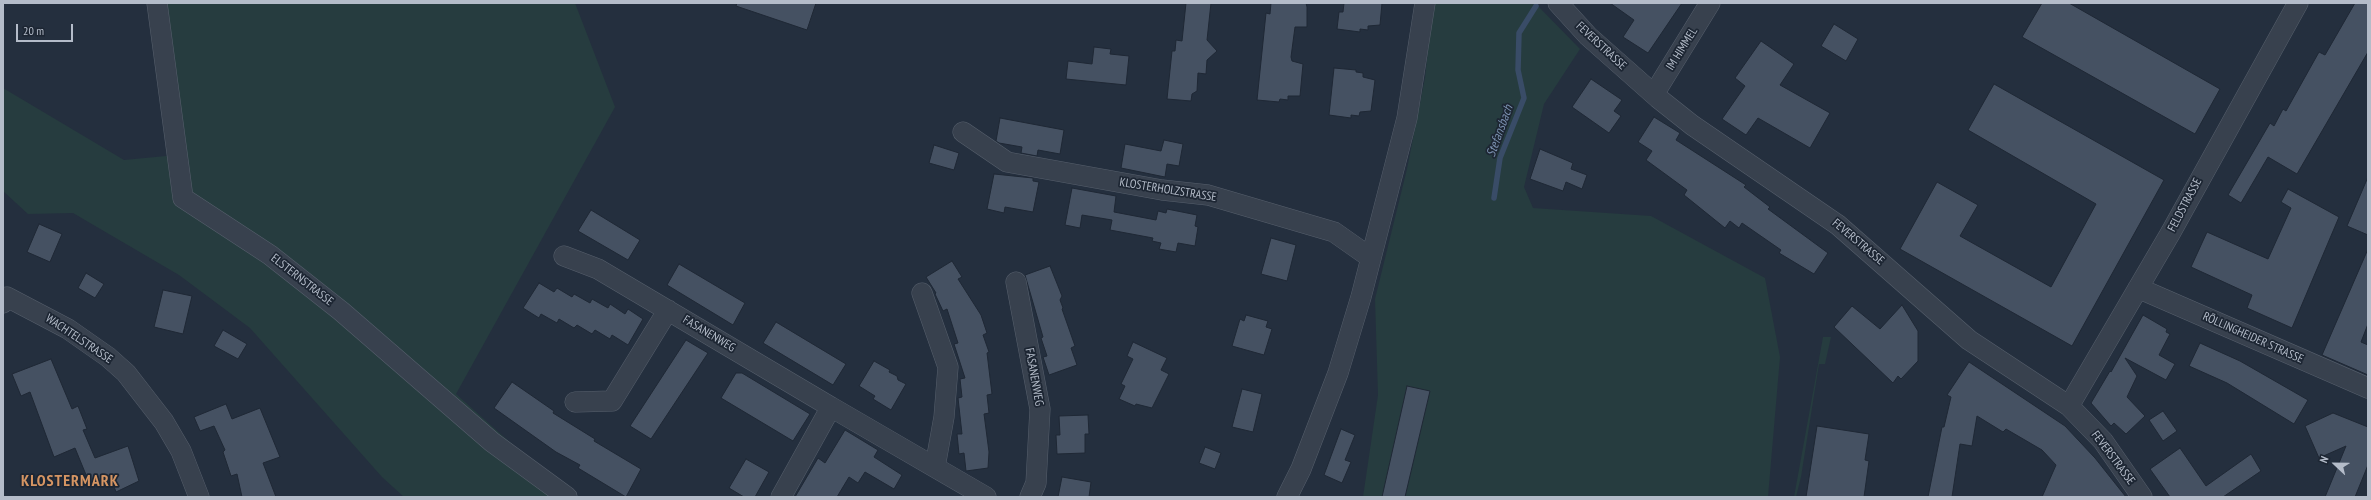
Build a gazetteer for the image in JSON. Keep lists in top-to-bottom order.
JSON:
{
  "streets": {
    "street": [
      "FEVERSTRASSE",
      "IM HIMMEL",
      "KLOSTERHOLZSTRASSE",
      "FELDSTRASSE",
      "ELSTERNSTRASSE",
      "FASANENWEG",
      "RÖLLINGHEIDER STRASSE",
      "WACHTELSTRASSE"
    ]
  },
  "crossings": [
    ["FEVERSTRASSE", "IM HIMMEL"],
    ["FEVERSTRASSE", "FELDSTRASSE"],
    ["FELDSTRASSE", "RÖLLINGHEIDER STRASSE"]
  ],
  "districts": ["KLOSTERMARK"],
  "water": ["Stefansbach"],
  "scale_bar": "20 m",
  "north": "left"
}
